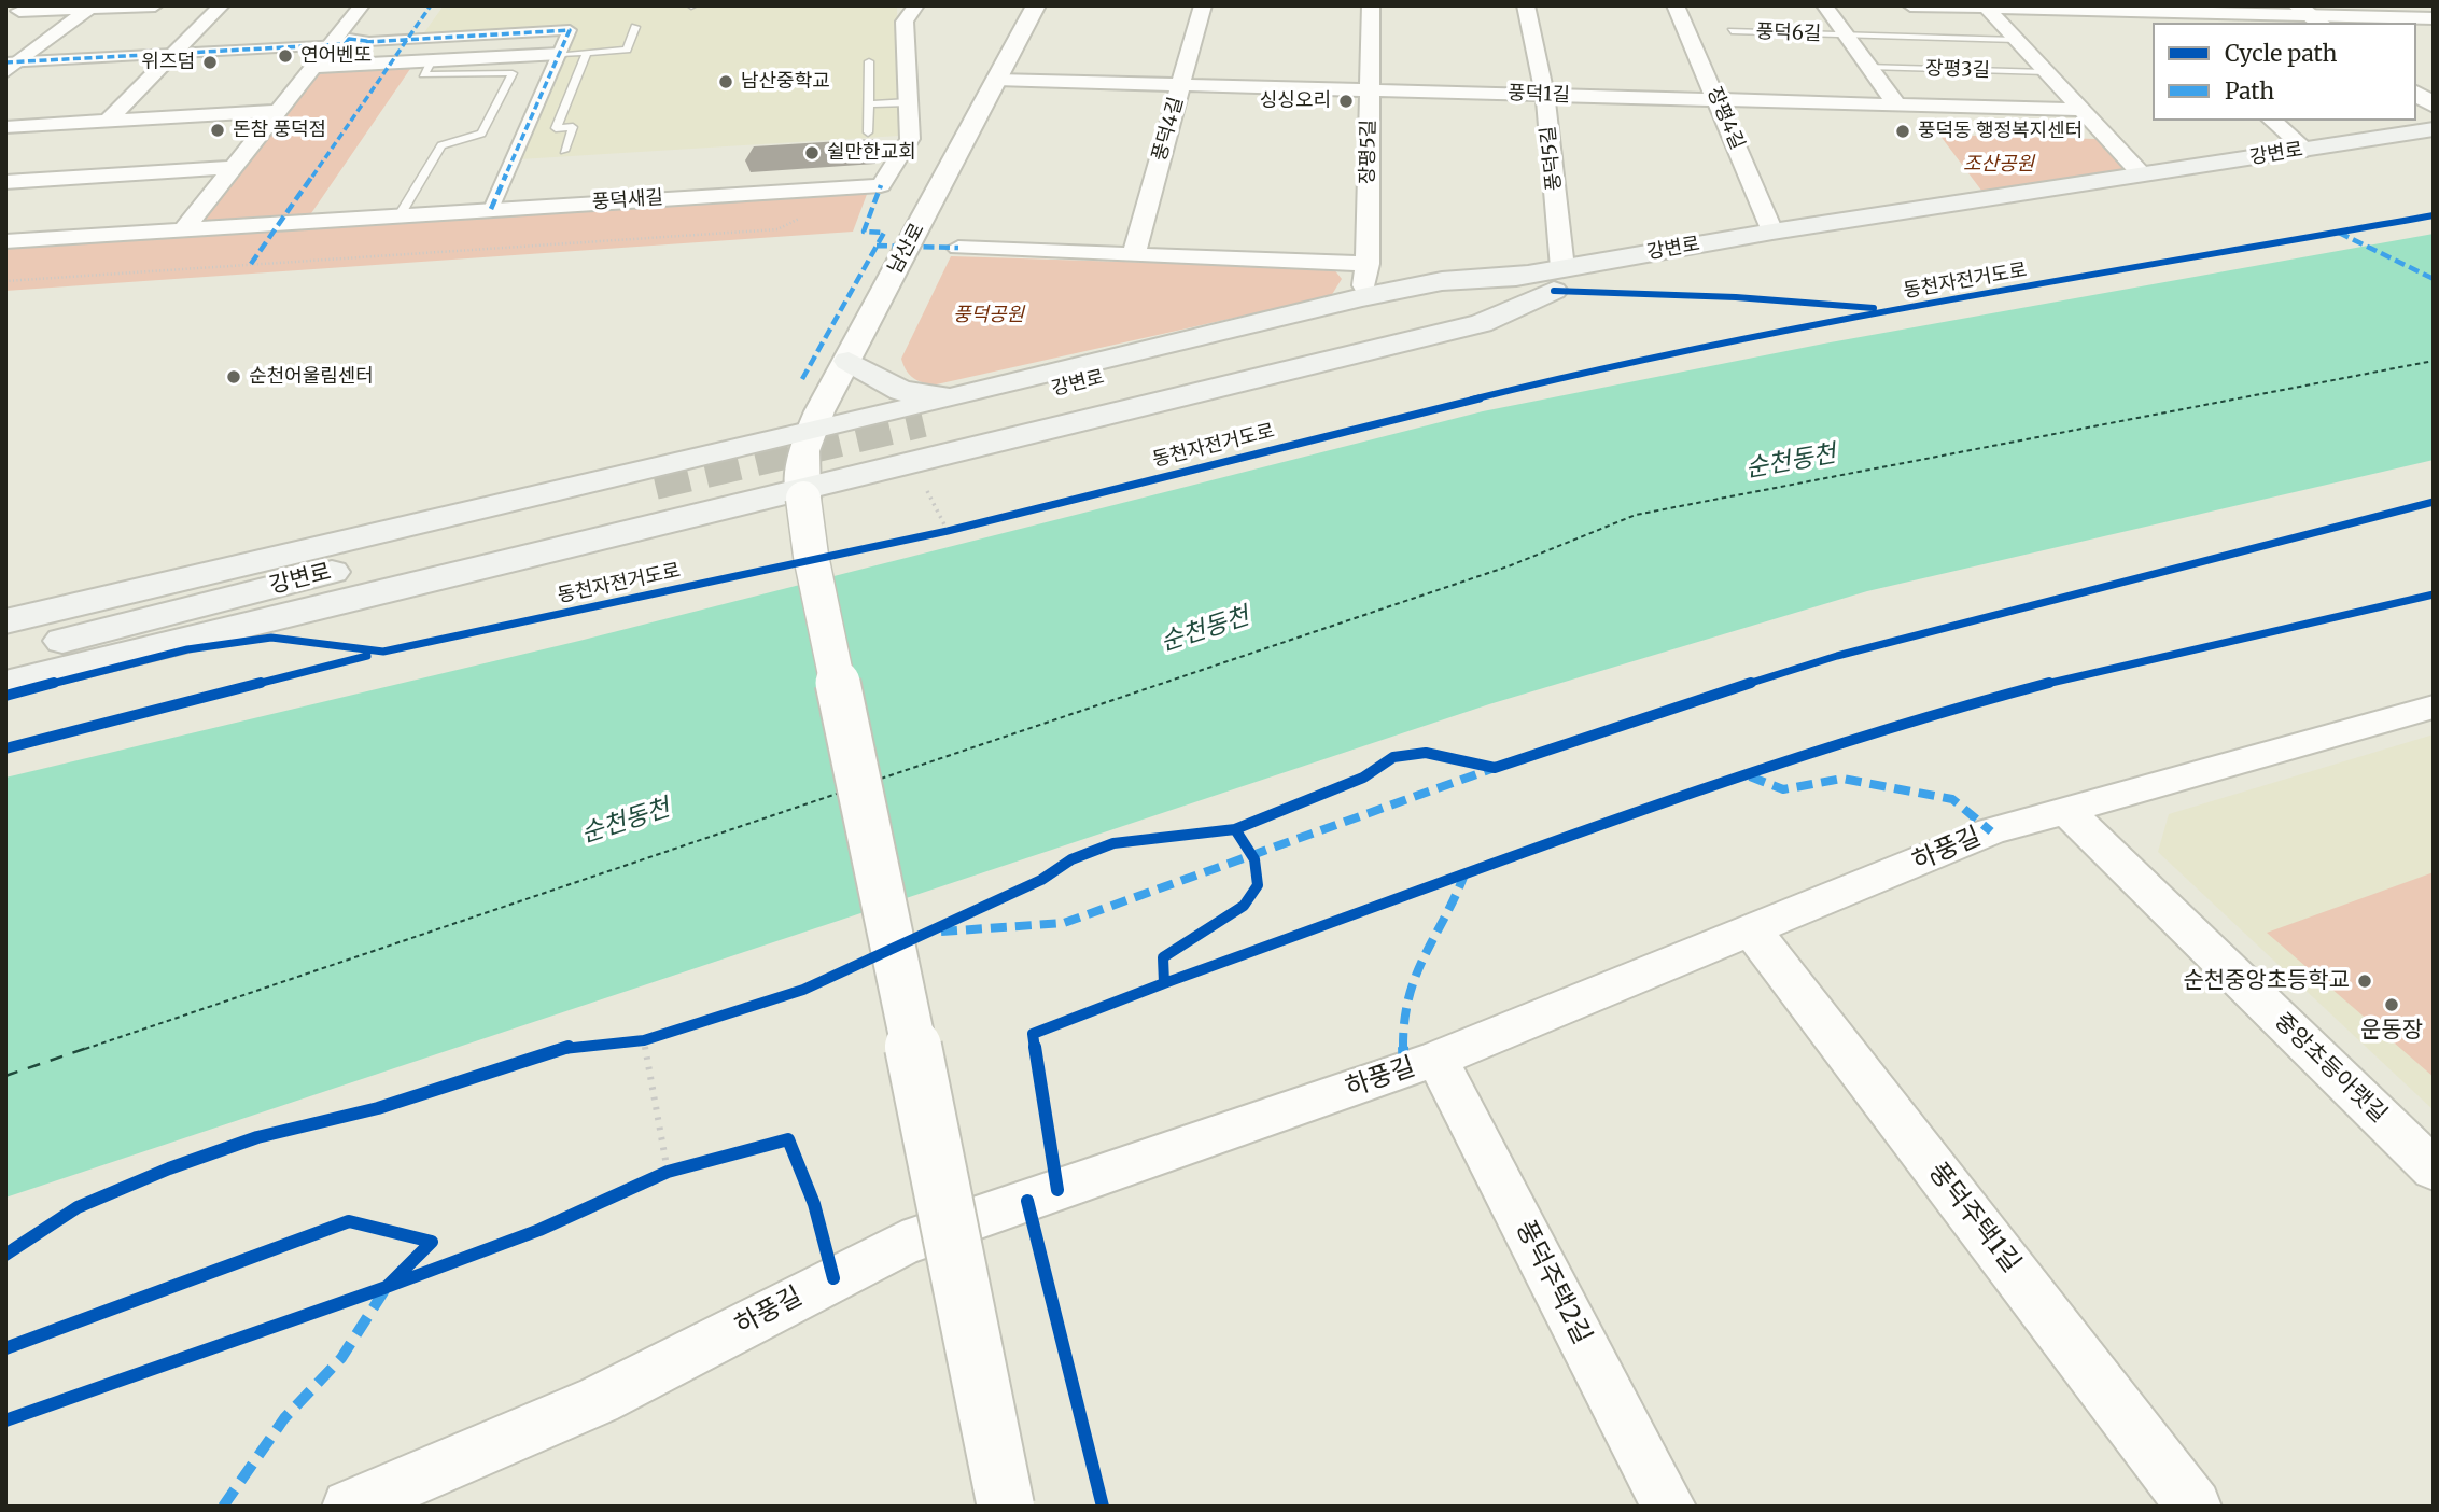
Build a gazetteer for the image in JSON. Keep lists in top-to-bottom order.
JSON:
{
  "streets": {
    "main road": ["강변로"],
    "street": [
      "풍덕6길",
      "장평3길",
      "풍덕1길",
      "장평4길",
      "풍덕4길",
      "장평5길",
      "풍덕5길",
      "풍덕새길",
      "남산로",
      "하풍길",
      "중앙초등아랫길",
      "풍덕주택1길",
      "풍덕주택2길"
    ],
    "cycle path": ["동천자전거도로"]
  },
  "crossings": [
    ["풍덕6길", "장평3길"],
    ["풍덕6길", "풍덕1길"],
    ["장평3길", "풍덕1길"],
    ["장평3길", "강변로"],
    ["풍덕1길", "장평4길"],
    ["풍덕1길", "풍덕4길"],
    ["풍덕1길", "장평5길"],
    ["풍덕1길", "풍덕5길"],
    ["풍덕1길", "남산로"],
    ["장평4길", "강변로"],
    ["강변로", "풍덕5길"],
    ["하풍길", "중앙초등아랫길"],
    ["하풍길", "풍덕주택1길"],
    ["하풍길", "풍덕주택2길"]
  ],
  "water": ["순천동천"],
  "parks": ["조산공원", "풍덕공원"],
  "places": [
    "연어벤또",
    "위즈덤",
    "남산중학교",
    "싱싱오리",
    "돈참 풍덕점",
    "풍덕동 행정복지센터",
    "쉴만한교회",
    "순천어울림센터",
    "순천중앙초등학교",
    "운동장"
  ],
  "legend": ["Cycle path", "Path"]
}
